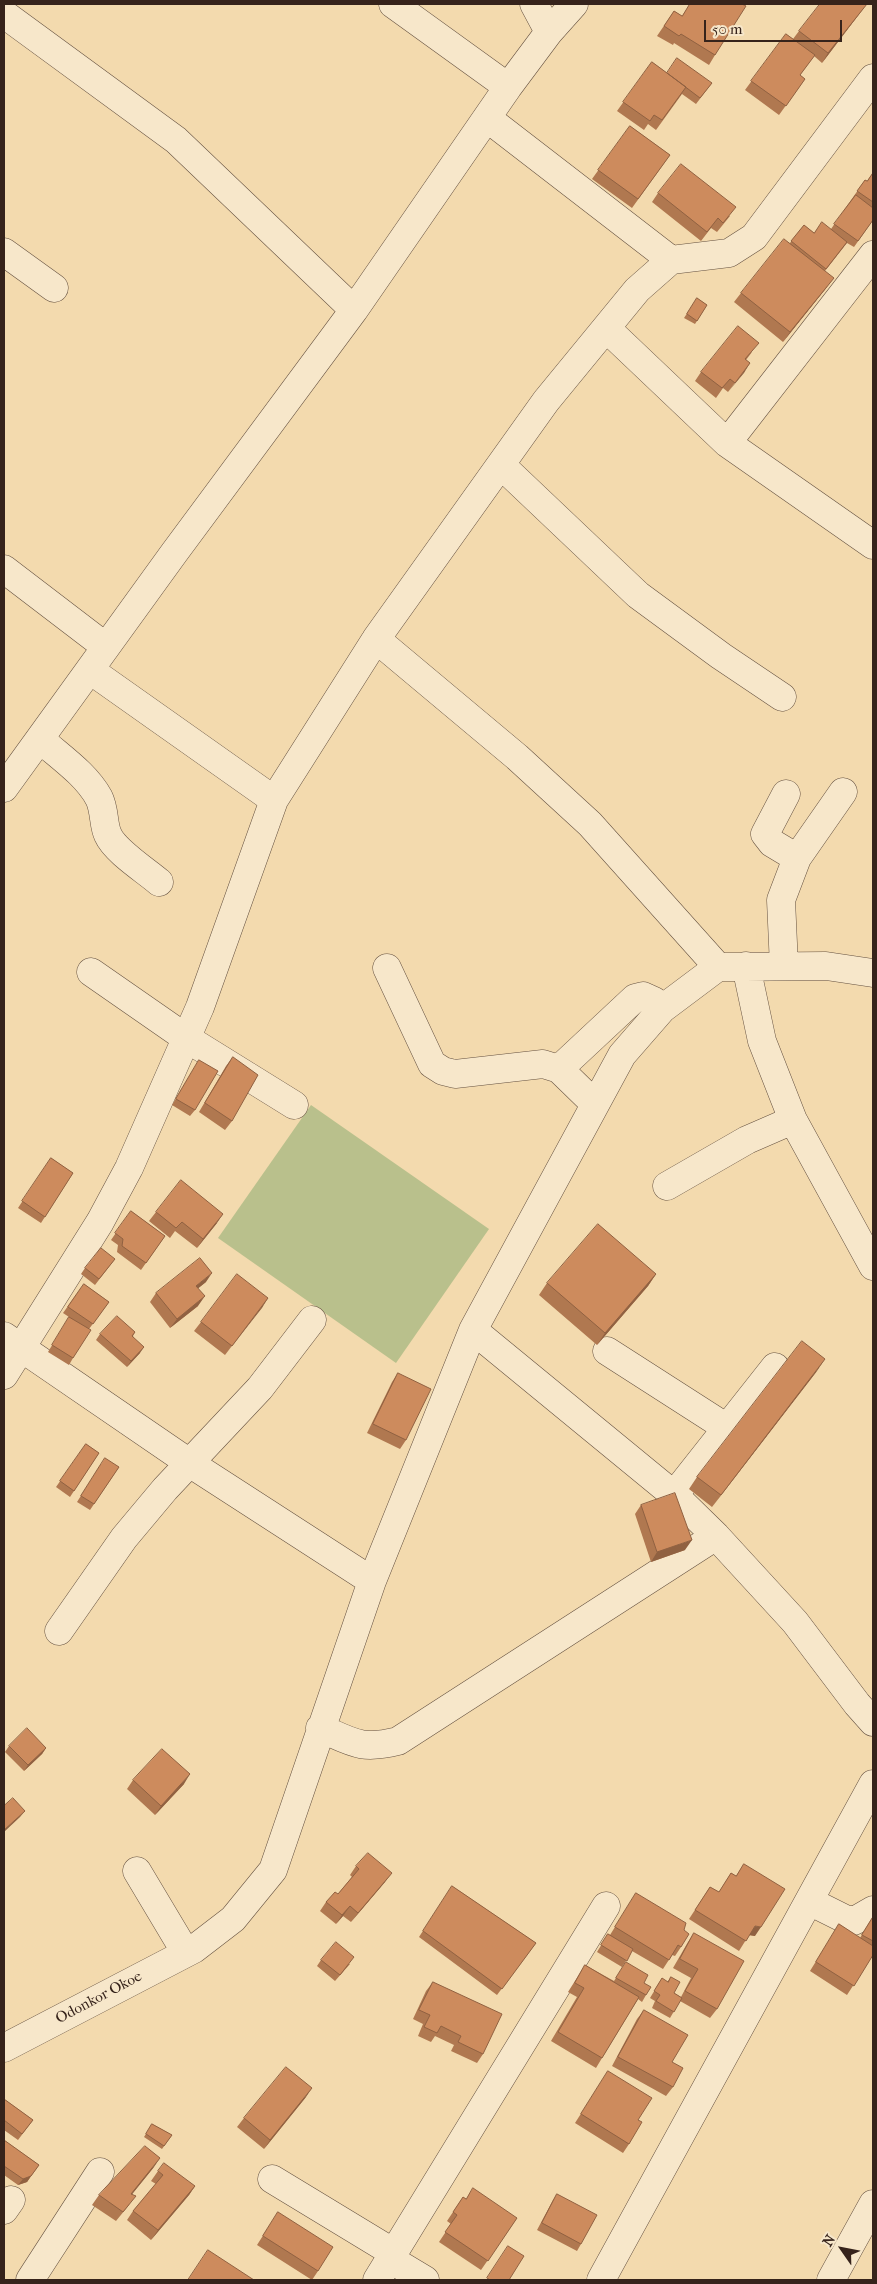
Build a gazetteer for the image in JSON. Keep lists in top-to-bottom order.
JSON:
{
  "streets": {
    "street": ["Odonkor Okoe"]
  },
  "scale_bar": "50 m",
  "north": "top left"
}
